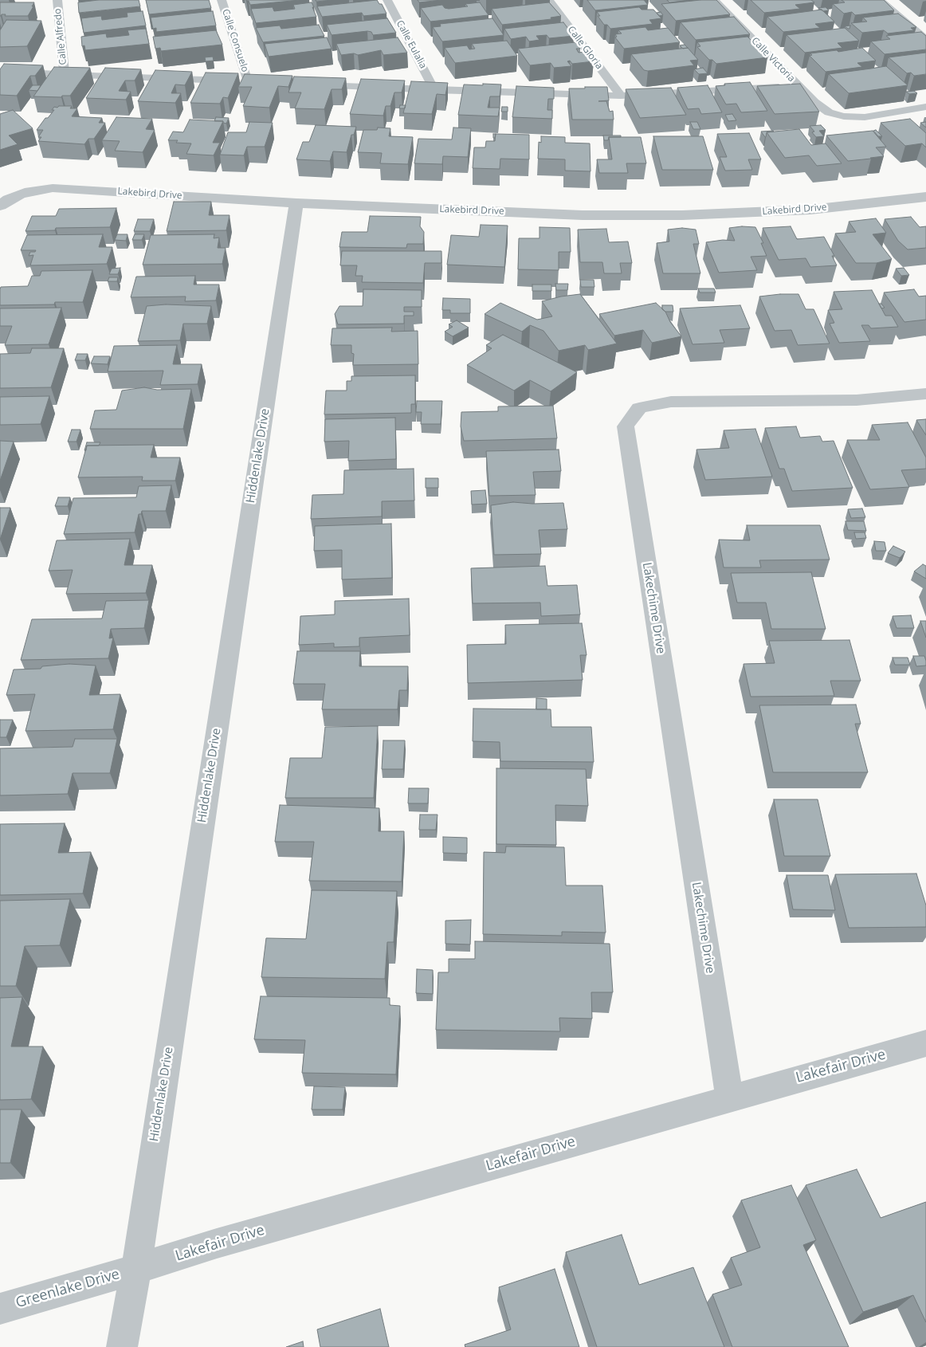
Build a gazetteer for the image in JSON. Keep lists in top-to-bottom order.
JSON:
{
  "streets": {
    "street": [
      "Lakebird Drive",
      "Hiddenlake Drive",
      "Lakechime Drive",
      "Lakefair Drive",
      "Greenlake Drive"
    ],
    "lane": [
      "Calle Alfredo",
      "Calle Consuelo",
      "Calle Eulalia",
      "Calle Gloria",
      "Calle Victoria"
    ]
  },
  "crossings": [
    ["Calle Alfredo", "Calle Consuelo"],
    ["Lakebird Drive", "Hiddenlake Drive"],
    ["Hiddenlake Drive", "Lakefair Drive"],
    ["Hiddenlake Drive", "Greenlake Drive"],
    ["Lakechime Drive", "Lakefair Drive"],
    ["Lakefair Drive", "Greenlake Drive"]
  ]
}
